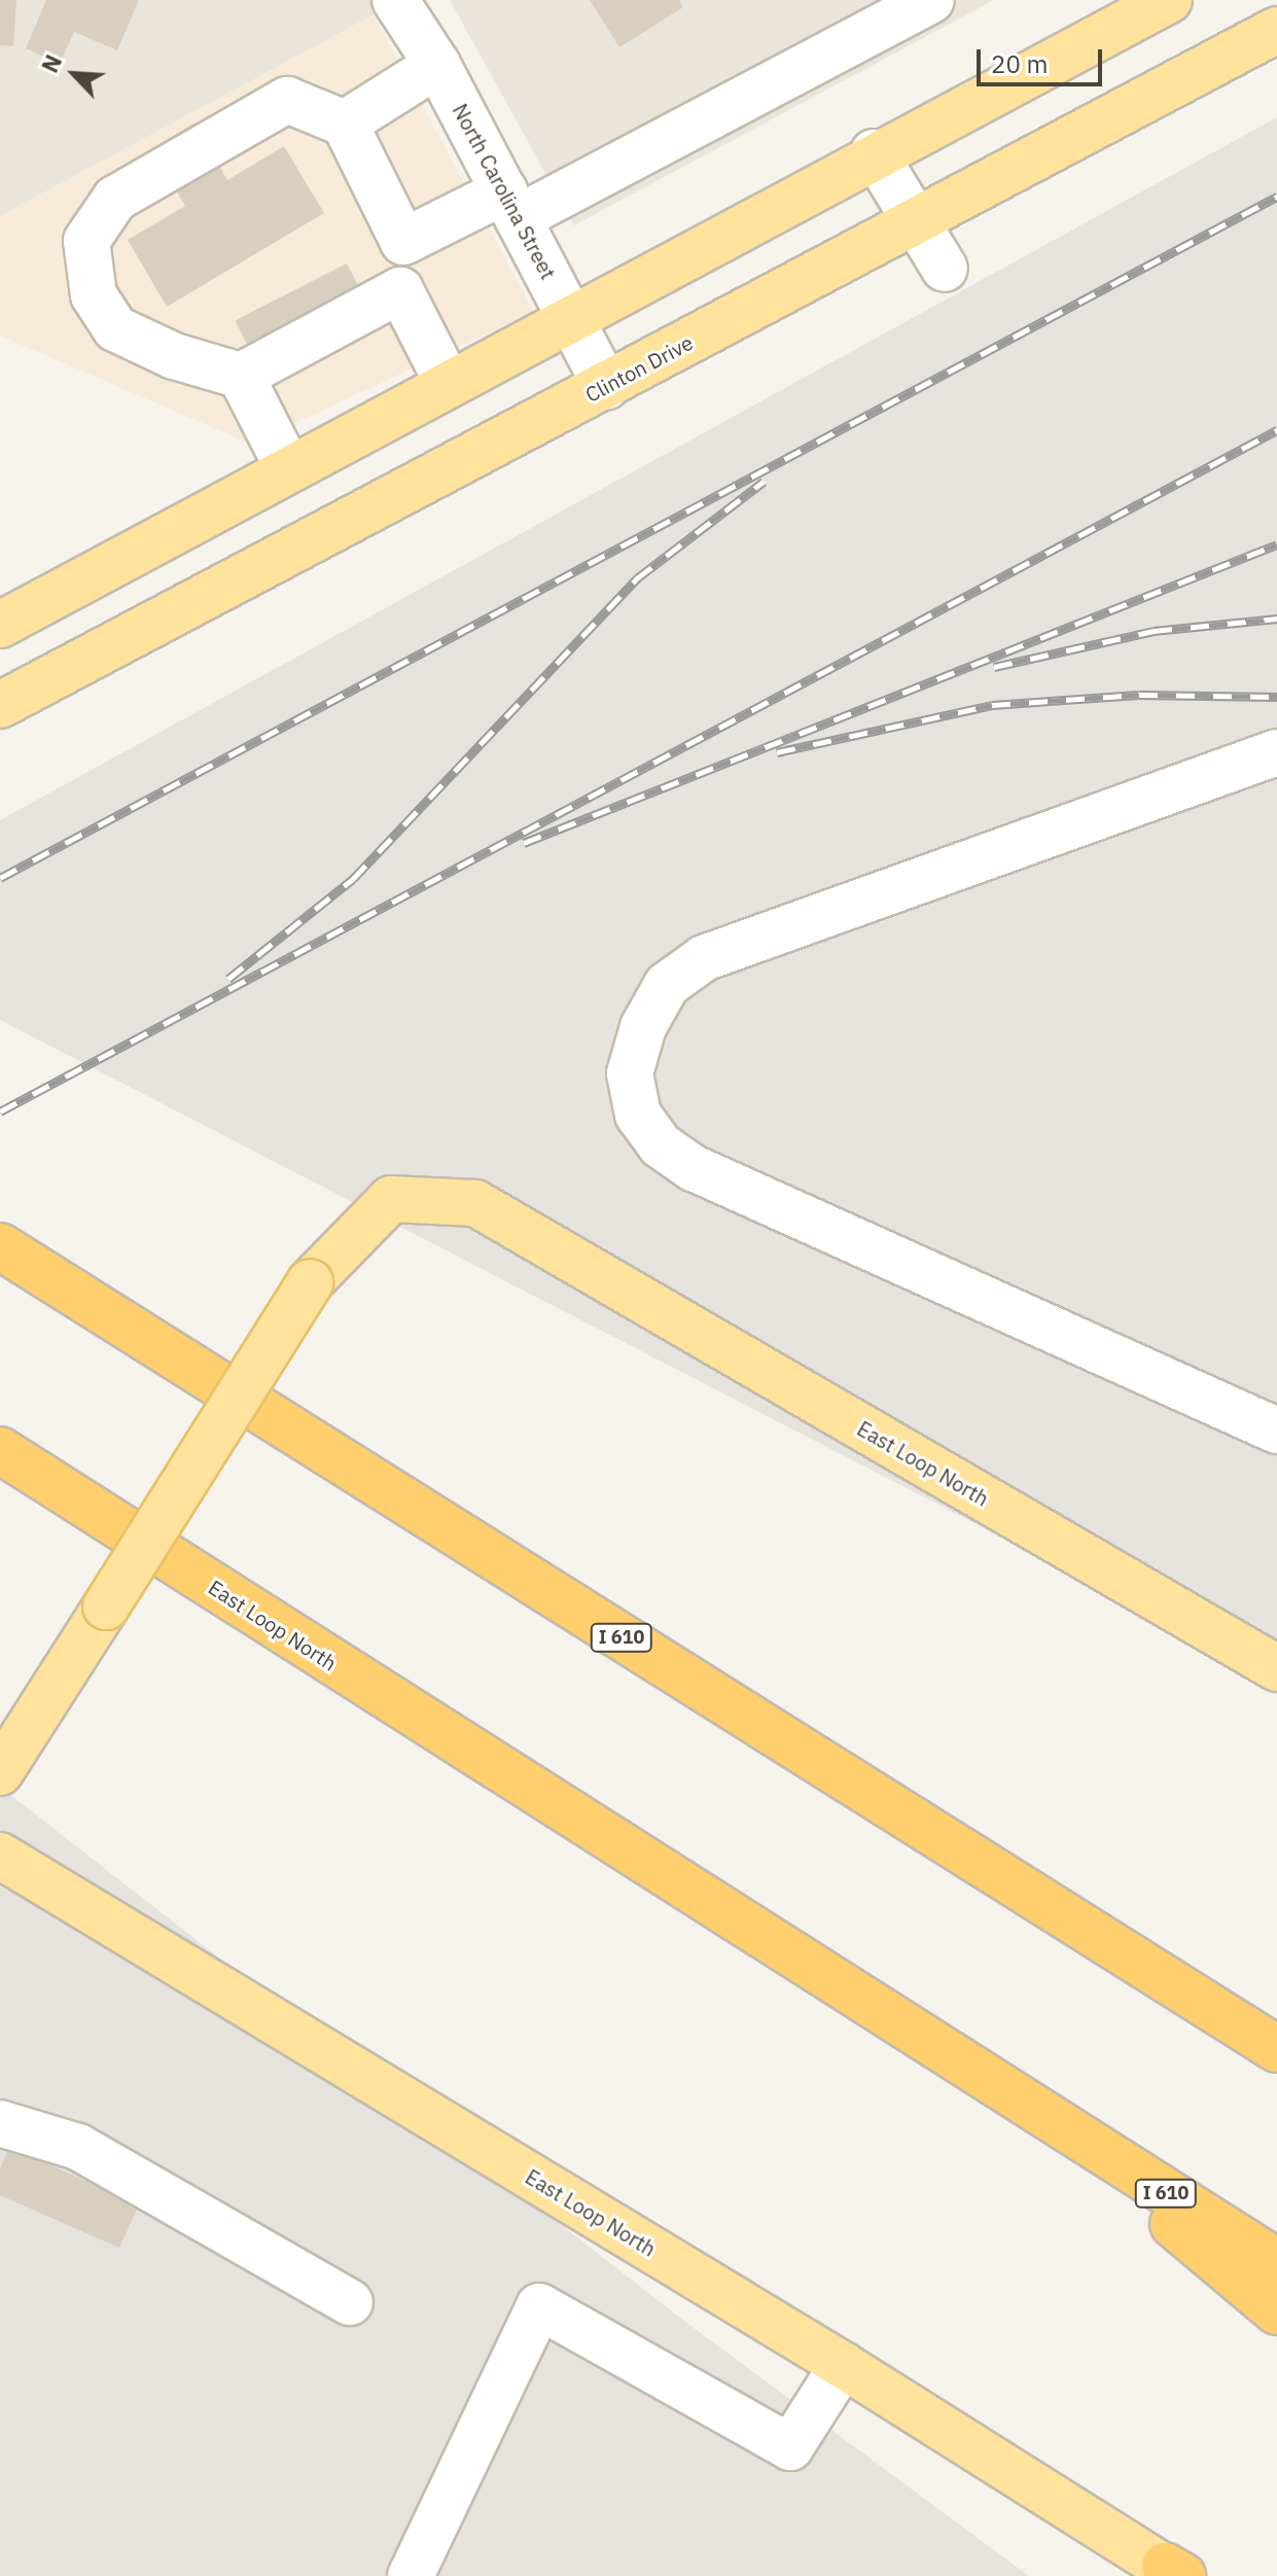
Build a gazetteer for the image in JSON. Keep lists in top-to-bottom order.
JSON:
{
  "streets": {
    "highway": ["East Loop North", "I 610"],
    "main road": ["Clinton Drive"],
    "street": ["North Carolina Street"]
  },
  "crossings": [
    ["North Carolina Street", "Clinton Drive"]
  ],
  "scale_bar": "20 m",
  "north": "top left"
}
